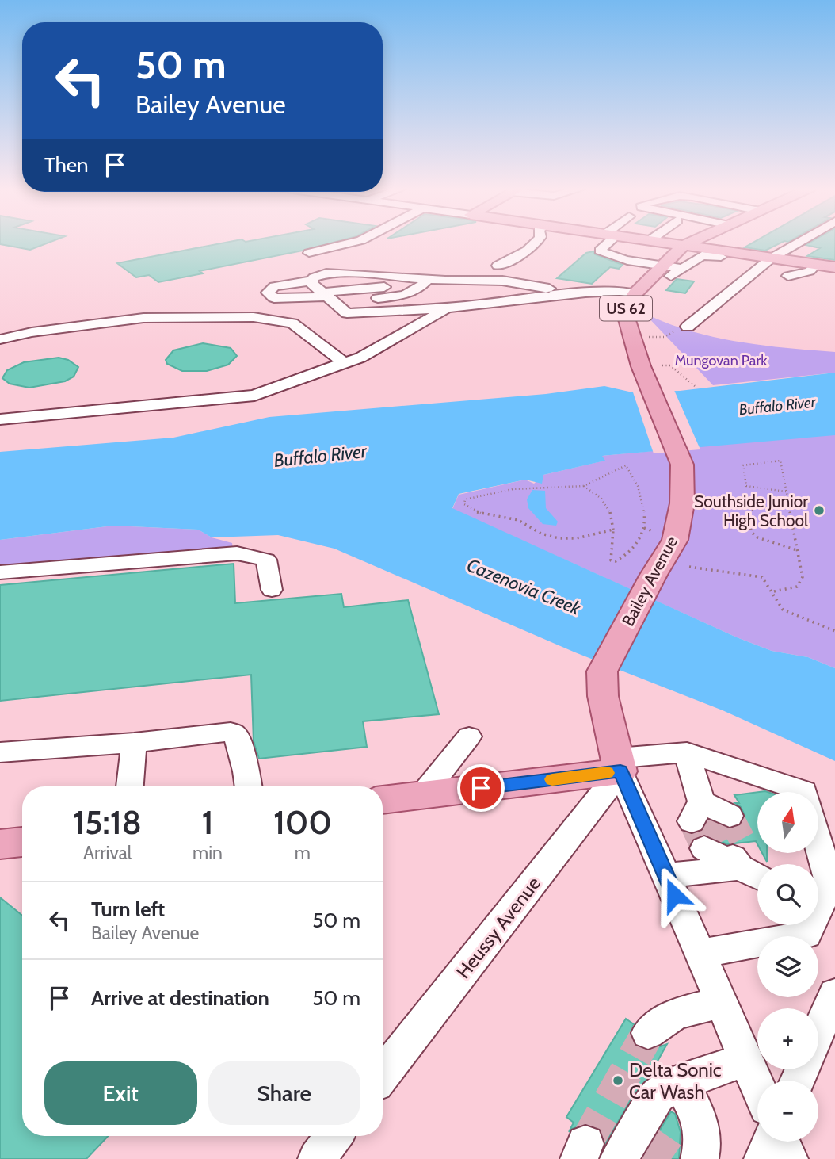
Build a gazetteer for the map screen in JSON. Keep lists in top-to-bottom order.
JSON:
{
  "streets": {
    "main road": ["US 62", "Bailey Avenue"],
    "street": ["Heussy Avenue"]
  },
  "crossings": [
    ["Bailey Avenue", "Heussy Avenue"]
  ],
  "water": ["Buffalo River", "Cazenovia Creek"],
  "parks": ["Mungovan Park"],
  "places": ["Southside Junior High School", "Delta Sonic Car Wash"],
  "north": "top",
  "page": {
    "turn": ["50 m", "Bailey Avenue"],
    "then": "Then",
    "eta": [
      "15:18",
      "Arrival",
      "1",
      "min",
      "100",
      "m"
    ],
    "map_buttons": ["+", "−"],
    "list": [
      {
        "name": "Turn left",
        "note": "Bailey Avenue",
        "value": "50 m"
      },
      {
        "name": "Arrive at destination",
        "value": "50 m"
      }
    ],
    "buttons": ["Exit", "Share"]
  }
}
